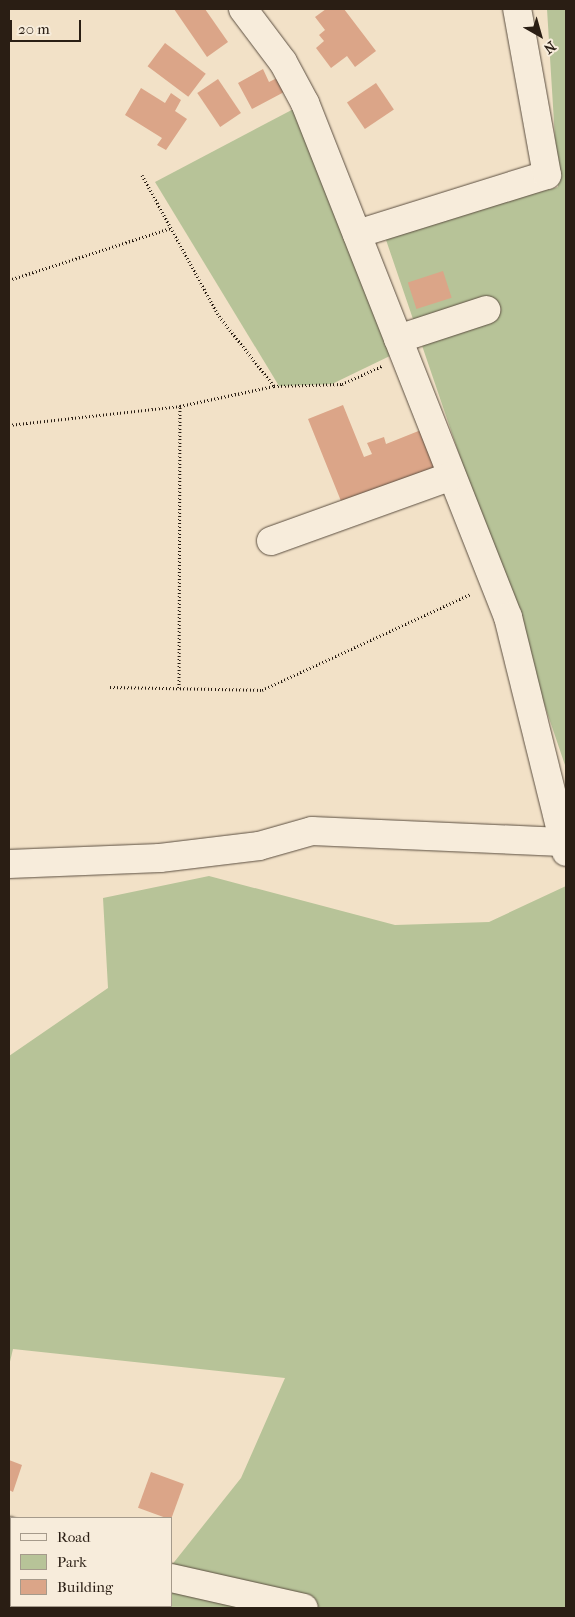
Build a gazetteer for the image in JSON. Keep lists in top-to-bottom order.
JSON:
{
  "legend": ["Road", "Park", "Building"],
  "scale_bar": "20 m",
  "north": "bottom right"
}
